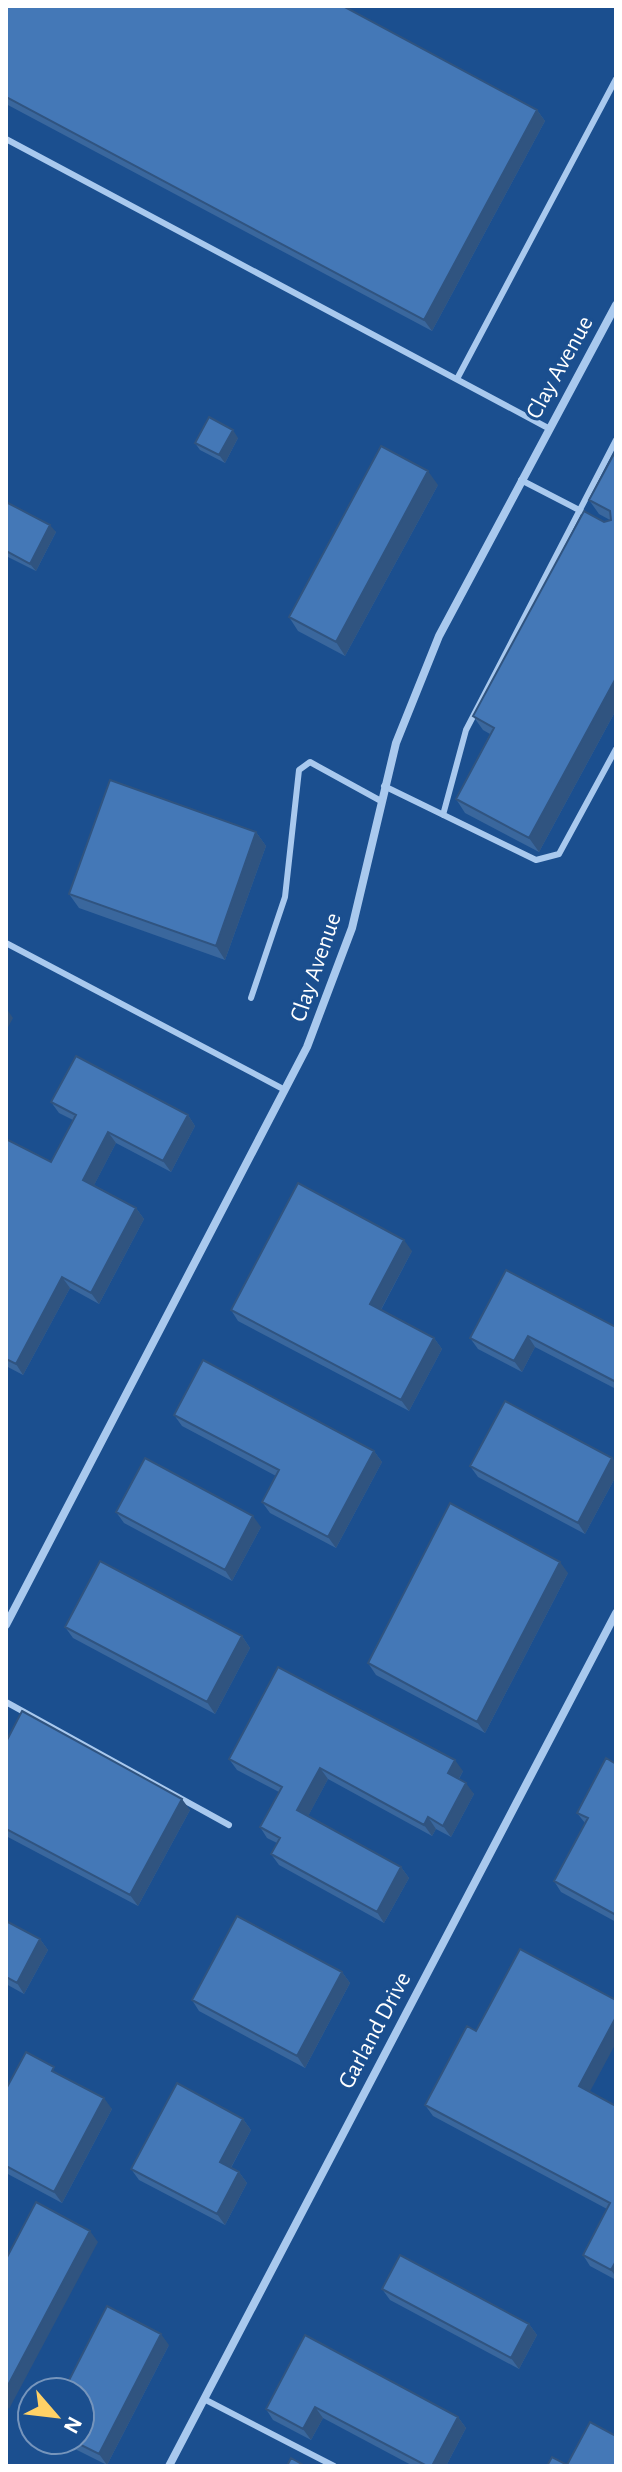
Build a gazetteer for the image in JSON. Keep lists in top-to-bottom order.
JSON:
{
  "streets": {
    "street": ["Clay Avenue", "Garland Drive"]
  },
  "north": "bottom right"
}
